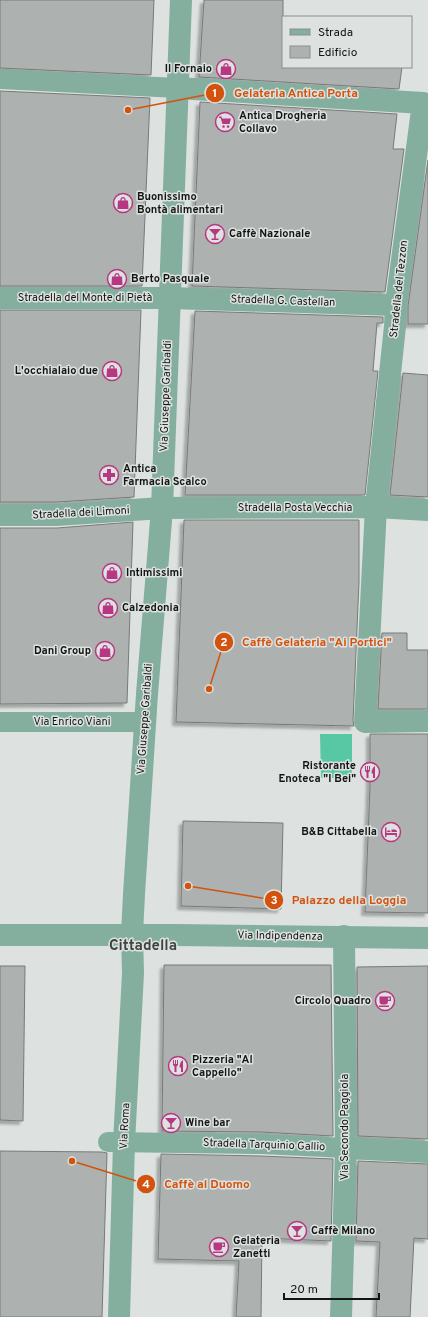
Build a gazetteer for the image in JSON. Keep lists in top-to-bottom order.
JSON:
{
  "streets": {
    "street": [
      "Stradella del Tezzon",
      "Stradella del Monte di Pietà",
      "Stradella G. Castellan",
      "Via Giuseppe Garibaldi",
      "Stradella Posta Vecchia",
      "Stradella dei Limoni",
      "Via Enrico Viani",
      "Via Indipendenza",
      "Via Roma",
      "Via Secondo Paggiola",
      "Stradella Tarquinio Gallio"
    ]
  },
  "crossings": [
    ["Stradella del Tezzon", "Stradella G. Castellan"],
    ["Stradella del Tezzon", "Via Giuseppe Garibaldi"],
    ["Stradella del Tezzon", "Stradella Posta Vecchia"],
    ["Stradella del Monte di Pietà", "Stradella G. Castellan"],
    ["Stradella del Monte di Pietà", "Via Giuseppe Garibaldi"],
    ["Stradella G. Castellan", "Via Giuseppe Garibaldi"],
    ["Via Giuseppe Garibaldi", "Stradella Posta Vecchia"],
    ["Via Giuseppe Garibaldi", "Stradella dei Limoni"],
    ["Via Giuseppe Garibaldi", "Via Enrico Viani"],
    ["Via Giuseppe Garibaldi", "Via Indipendenza"],
    ["Via Giuseppe Garibaldi", "Via Roma"],
    ["Stradella Posta Vecchia", "Stradella dei Limoni"],
    ["Via Indipendenza", "Via Roma"],
    ["Via Indipendenza", "Via Secondo Paggiola"],
    ["Via Roma", "Stradella Tarquinio Gallio"],
    ["Via Secondo Paggiola", "Stradella Tarquinio Gallio"]
  ],
  "districts": ["Cittadella"],
  "places": {
    "shop": [
      "Il Fornaio",
      "Buonissimo Bontà alimentari",
      "Berto Pasquale",
      "L'occhialaio due",
      "Intimissimi",
      "Calzedonia",
      "Dani Group"
    ],
    "other": [
      "Gelateria Antica Porta",
      "Caffè Gelateria \"Ai Portici\"",
      "Palazzo della Loggia",
      "Caffè al Duomo"
    ],
    "supermarket": ["Antica Drogheria Collavo"],
    "bar": ["Caffè Nazionale", "Wine bar", "Caffè Milano"],
    "pharmacy": ["Antica Farmacia Scalco"],
    "restaurant": ["Ristorante Enoteca \"I Bei\"", "Pizzeria \"Al Cappello\""],
    "hotel": ["B&B Cittabella"],
    "cafe": ["Circolo Quadro", "Gelateria Zanetti"]
  },
  "legend": ["Strada", "Edificio"],
  "scale_bar": "20 m"
}
